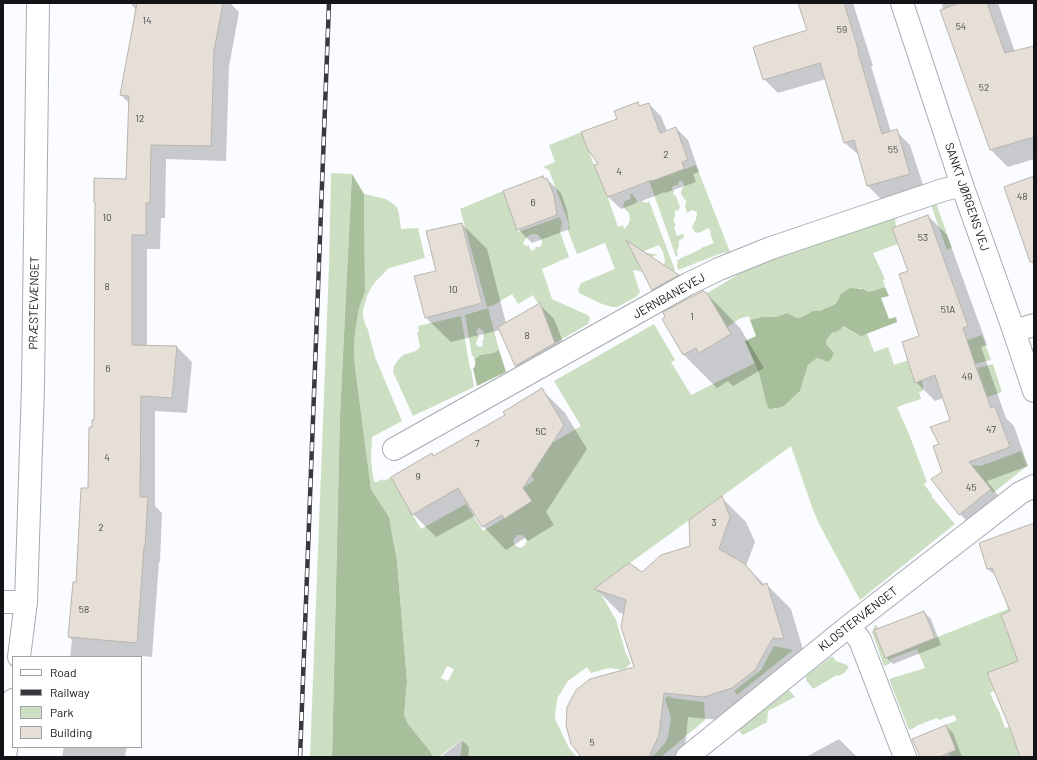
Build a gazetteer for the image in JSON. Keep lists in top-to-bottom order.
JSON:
{
  "streets": {
    "street": [
      "SANKT JØRGENS VEJ",
      "JERNBANEVEJ",
      "PRÆSTEVÆNGET",
      "KLOSTERVÆNGET"
    ]
  },
  "crossings": [
    ["SANKT JØRGENS VEJ", "JERNBANEVEJ"]
  ],
  "house_numbers": [
    "14",
    "54",
    "59",
    "52",
    "12",
    "55",
    "2",
    "4",
    "48",
    "6",
    "10",
    "53",
    "8",
    "10",
    "51A",
    "1",
    "8",
    "6",
    "49",
    "47",
    "5C",
    "7",
    "4",
    "9",
    "45",
    "3",
    "2",
    "58",
    "5"
  ],
  "legend": [
    "Road",
    "Railway",
    "Park",
    "Building"
  ]
}
